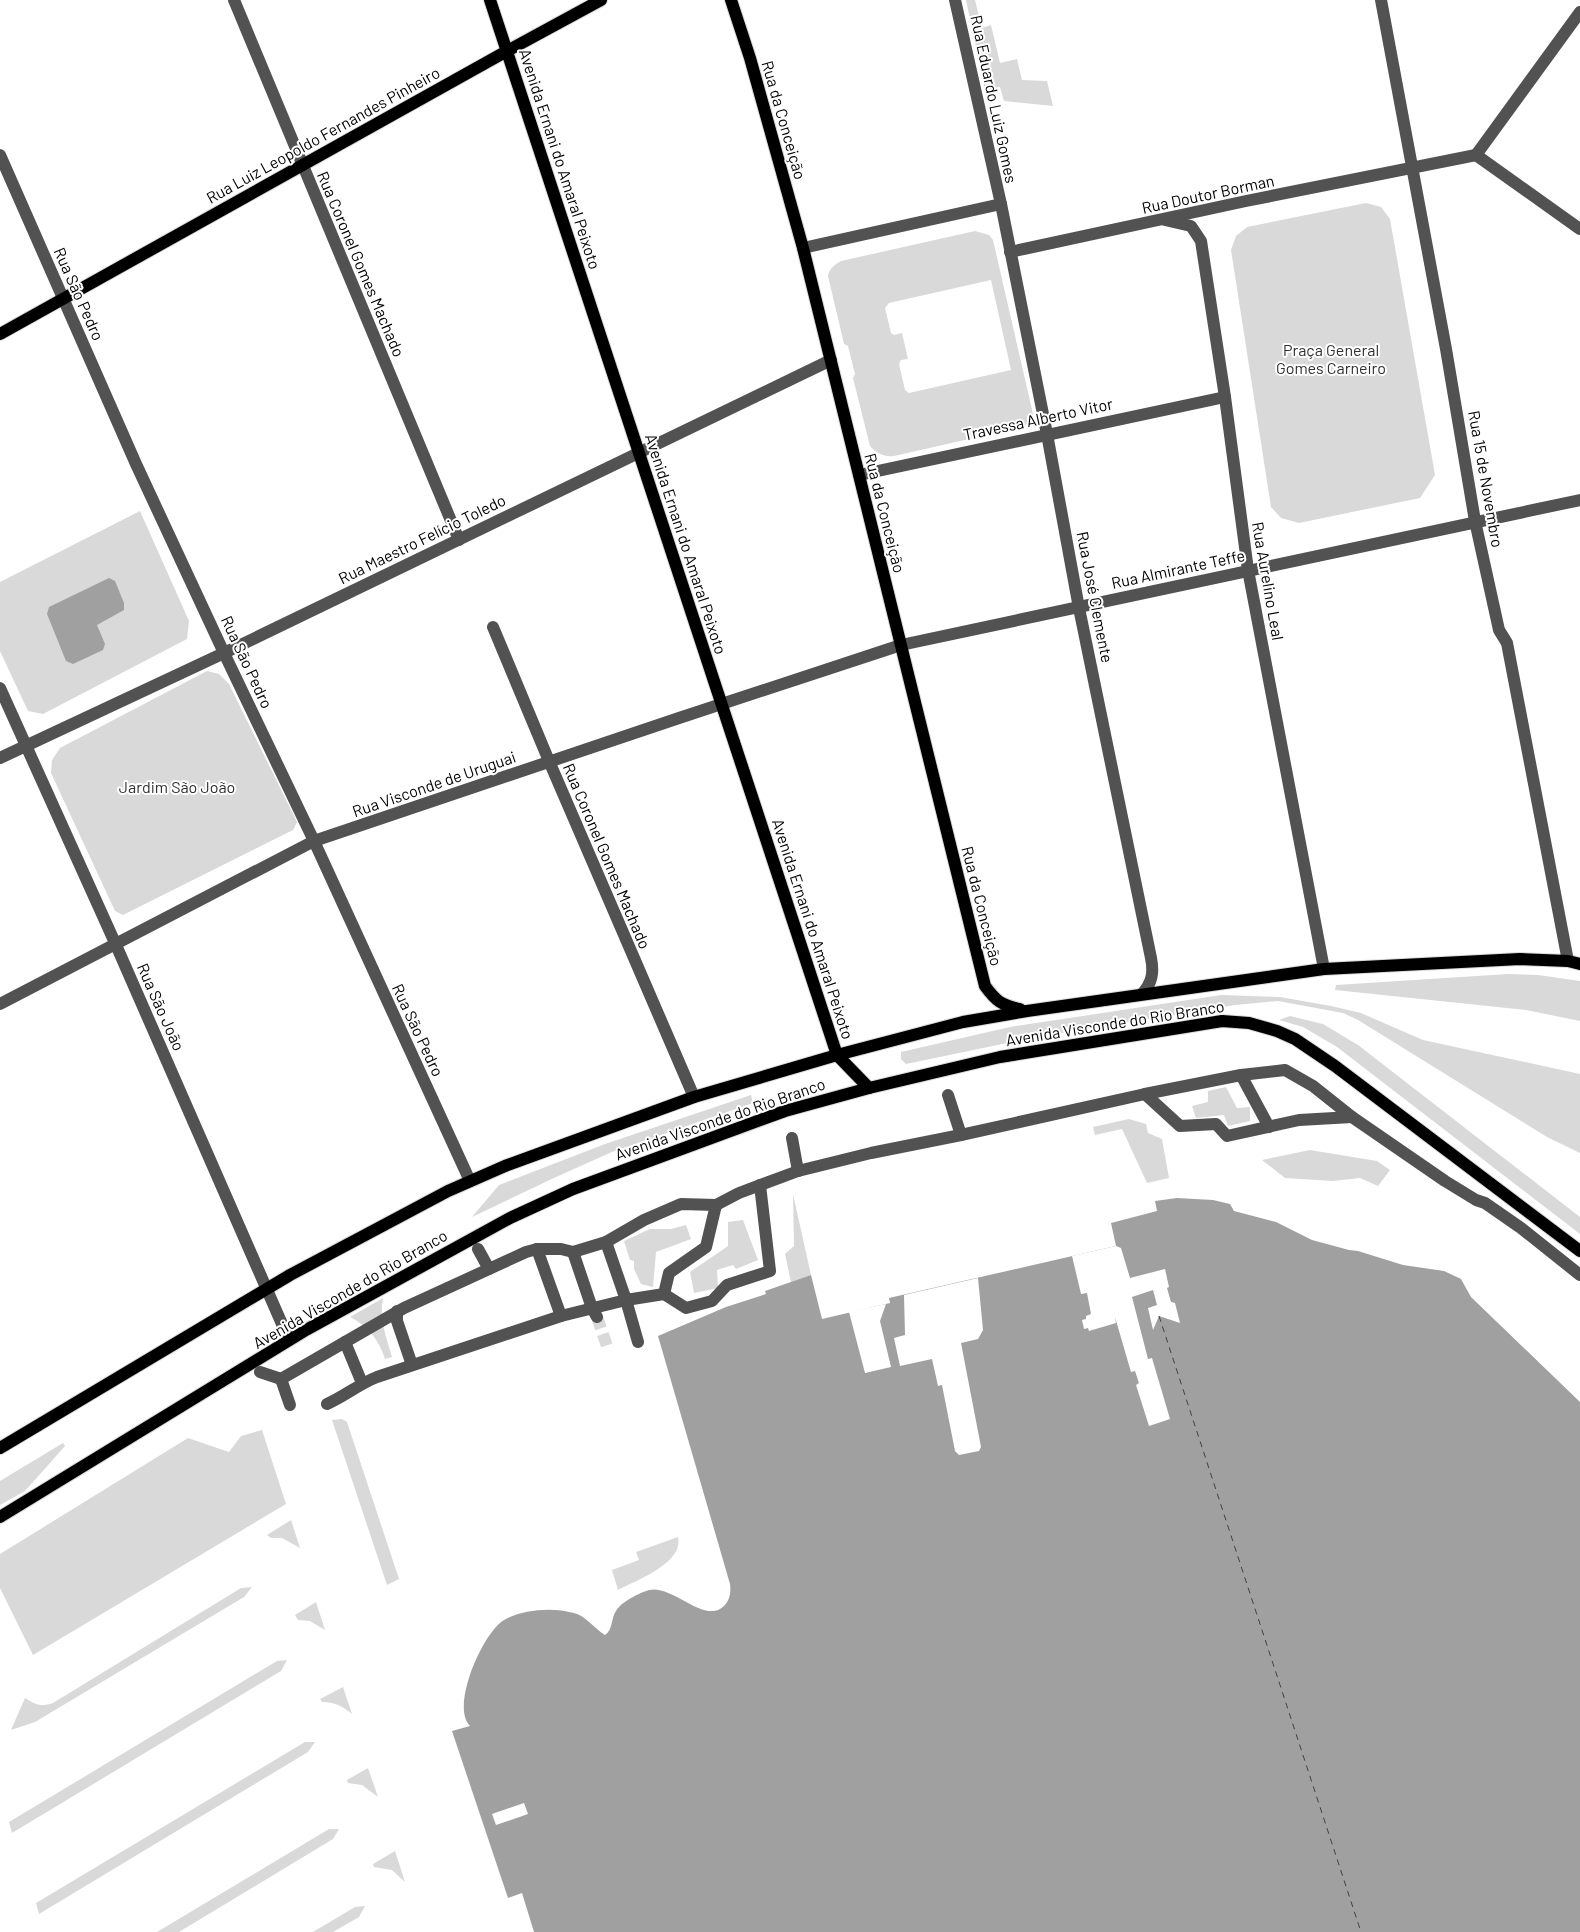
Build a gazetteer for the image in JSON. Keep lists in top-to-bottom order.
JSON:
{
  "streets": {
    "main road": [
      "Rua da Conceição",
      "Rua Luiz Leopoldo Fernandes Pinheiro",
      "Avenida Ernani do Amaral Peixoto",
      "Avenida Visconde do Rio Branco"
    ],
    "street": [
      "Rua Eduardo Luiz Gomes",
      "Rua Doutor Borman",
      "Rua Coronel Gomes Machado",
      "Rua São Pedro",
      "Travessa Alberto Vitor",
      "Rua 15 de Novembro",
      "Rua Maestro Felício Toledo",
      "Rua Almirante Teffe",
      "Rua Aurelino Leal",
      "Rua José Clemente",
      "Rua Visconde de Uruguai",
      "Rua São João"
    ]
  },
  "crossings": [
    ["Rua Eduardo Luiz Gomes", "Rua José Clemente"],
    ["Rua da Conceição", "Travessa Alberto Vitor"],
    ["Rua da Conceição", "Rua Maestro Felício Toledo"],
    ["Rua da Conceição", "Rua Almirante Teffe"],
    ["Rua da Conceição", "Rua Visconde de Uruguai"],
    ["Rua da Conceição", "Avenida Visconde do Rio Branco"],
    ["Rua Luiz Leopoldo Fernandes Pinheiro", "Avenida Ernani do Amaral Peixoto"],
    ["Rua Luiz Leopoldo Fernandes Pinheiro", "Rua Coronel Gomes Machado"],
    ["Rua Luiz Leopoldo Fernandes Pinheiro", "Rua São Pedro"],
    ["Avenida Ernani do Amaral Peixoto", "Rua Maestro Felício Toledo"],
    ["Avenida Ernani do Amaral Peixoto", "Rua Visconde de Uruguai"],
    ["Avenida Ernani do Amaral Peixoto", "Avenida Visconde do Rio Branco"],
    ["Rua Doutor Borman", "Rua 15 de Novembro"],
    ["Rua Doutor Borman", "Rua Aurelino Leal"],
    ["Rua Doutor Borman", "Rua José Clemente"],
    ["Rua Coronel Gomes Machado", "Rua Maestro Felício Toledo"],
    ["Rua Coronel Gomes Machado", "Rua Visconde de Uruguai"],
    ["Rua Coronel Gomes Machado", "Avenida Visconde do Rio Branco"],
    ["Rua São Pedro", "Rua Maestro Felício Toledo"],
    ["Rua São Pedro", "Rua Visconde de Uruguai"],
    ["Rua São Pedro", "Avenida Visconde do Rio Branco"],
    ["Travessa Alberto Vitor", "Rua Aurelino Leal"],
    ["Travessa Alberto Vitor", "Rua José Clemente"],
    ["Rua 15 de Novembro", "Rua Almirante Teffe"],
    ["Rua 15 de Novembro", "Avenida Visconde do Rio Branco"],
    ["Rua Maestro Felício Toledo", "Rua São João"],
    ["Rua Almirante Teffe", "Rua Aurelino Leal"],
    ["Rua Almirante Teffe", "Rua José Clemente"],
    ["Rua Almirante Teffe", "Rua Visconde de Uruguai"],
    ["Rua Aurelino Leal", "Avenida Visconde do Rio Branco"],
    ["Rua José Clemente", "Avenida Visconde do Rio Branco"],
    ["Rua Visconde de Uruguai", "Rua São João"],
    ["Rua São João", "Avenida Visconde do Rio Branco"]
  ],
  "parks": ["Praça General Gomes Carneiro", "Jardim São João"]
}
